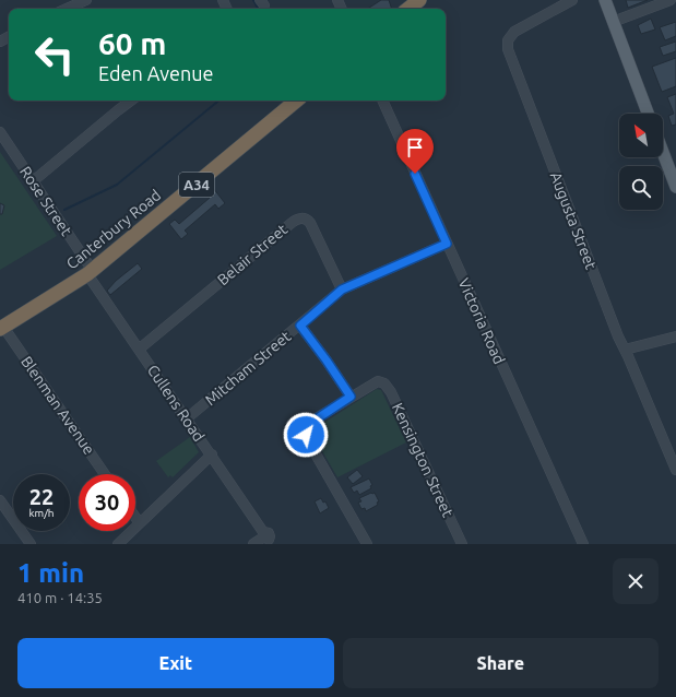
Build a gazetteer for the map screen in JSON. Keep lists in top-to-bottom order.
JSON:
{
  "streets": {
    "highway": ["A34", "Canterbury Road"],
    "street": [
      "Rose Street",
      "Augusta Street",
      "Belair Street",
      "Victoria Road",
      "Mitcham Street",
      "Cullens Road",
      "Blenman Avenue",
      "Kensington Street"
    ]
  },
  "crossings": [
    ["Rose Street", "Canterbury Road"],
    ["Rose Street", "Cullens Road"],
    ["Canterbury Road", "Cullens Road"],
    ["Canterbury Road", "Blenman Avenue"],
    ["Belair Street", "Mitcham Street"],
    ["Belair Street", "Cullens Road"],
    ["Victoria Road", "Mitcham Street"],
    ["Mitcham Street", "Cullens Road"]
  ],
  "north": "top left",
  "page": {
    "turn": ["60 m", "Eden Avenue"],
    "speed": "22 km/h",
    "limit": "30",
    "heading": ["1 min", "410 m · 14:35"],
    "buttons": ["Exit", "Share"]
  }
}
